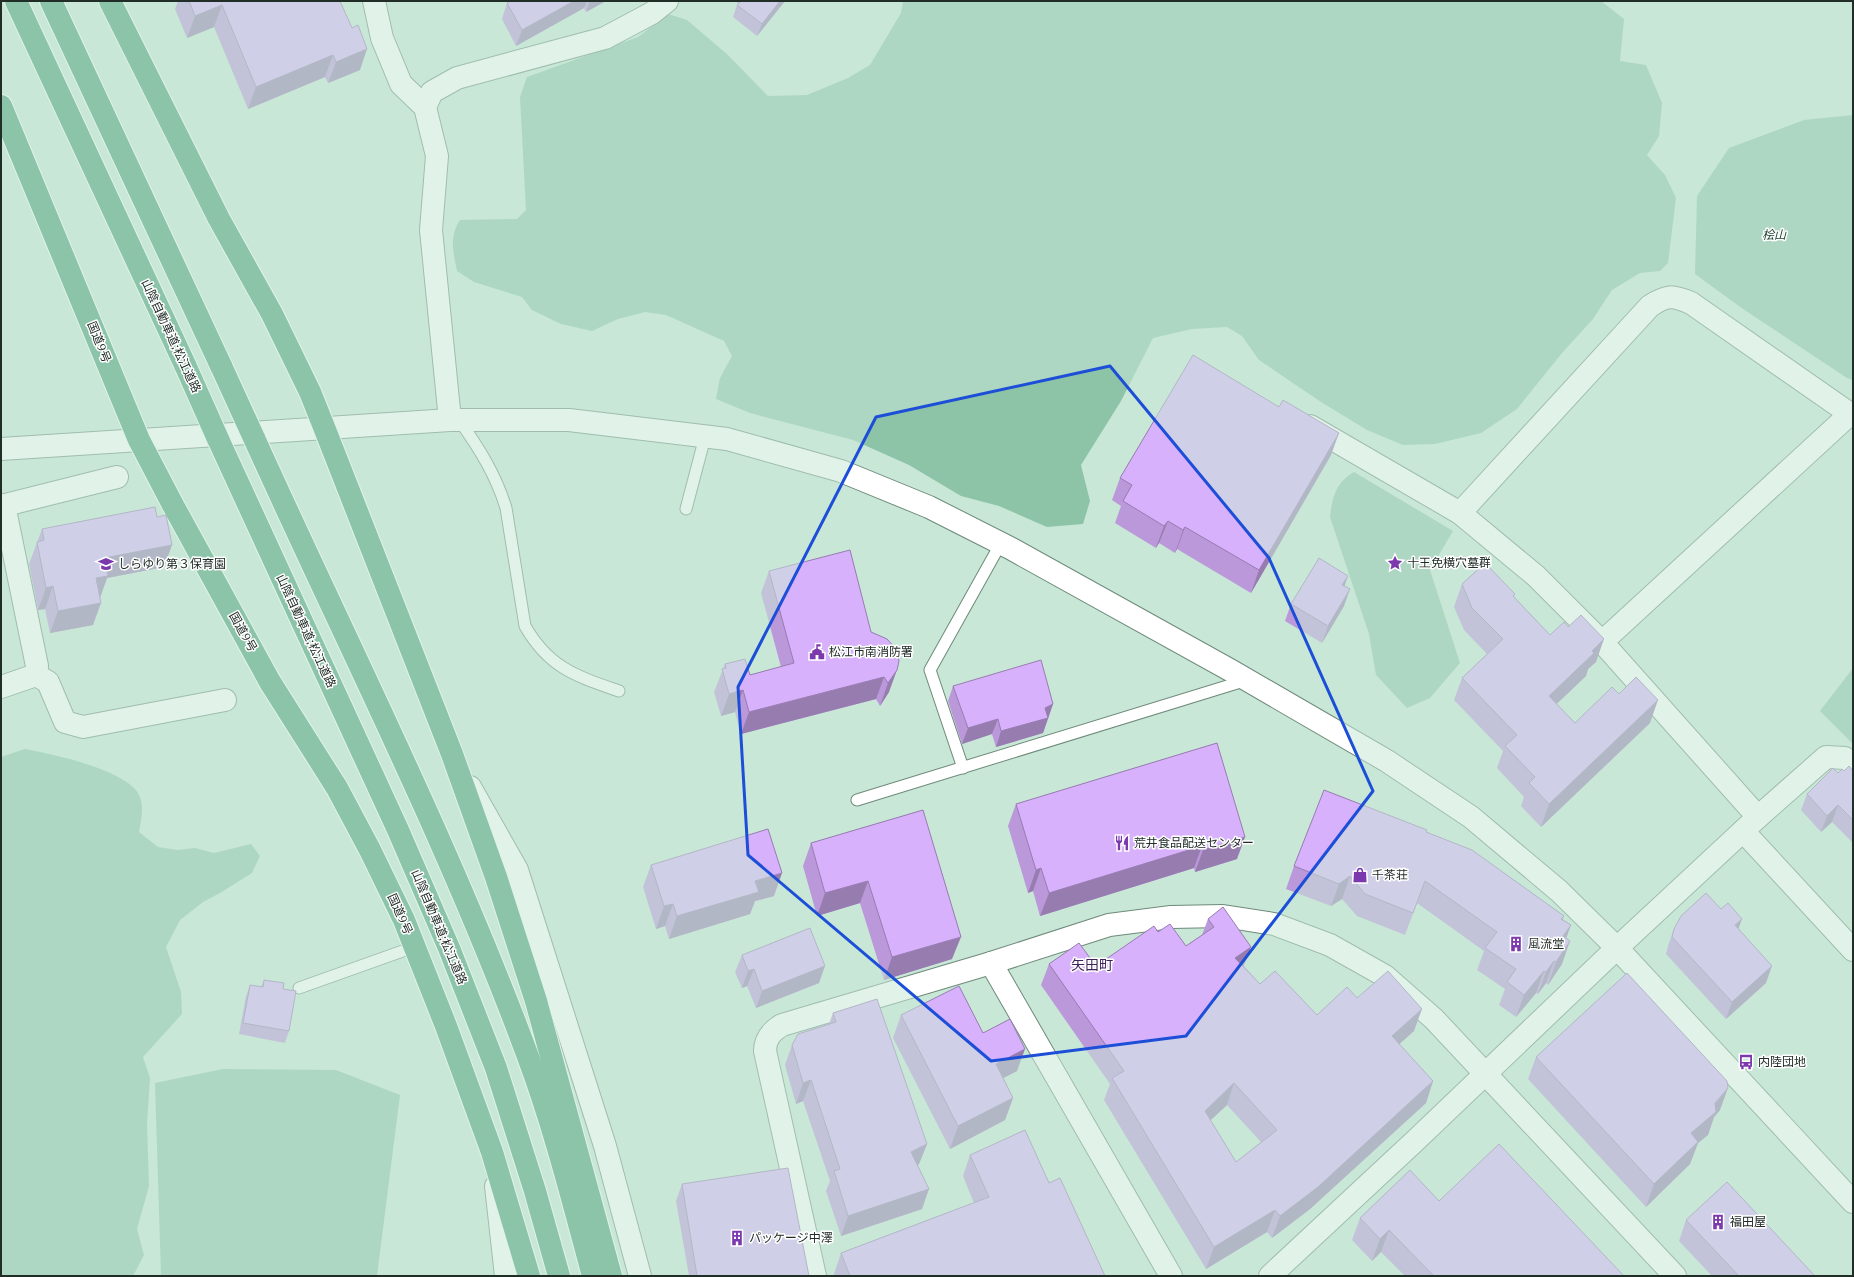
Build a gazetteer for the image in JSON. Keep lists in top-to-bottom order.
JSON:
{
  "streets": {
    "highway": ["山陰自動車道;松江道路", "国道9号"]
  },
  "districts": ["矢田町"],
  "parks": ["桧山"],
  "places": {
    "place": ["十王免横穴墓群"],
    "school or university": ["しらゆり第３保育園"],
    "public building": ["松江市南消防署"],
    "restaurant": ["荒井食品配送センター"],
    "shop": ["千茶荘"],
    "building": ["風流堂", "福田屋", "パッケージ中澤"],
    "bus stop": ["内陸団地"]
  }
}
